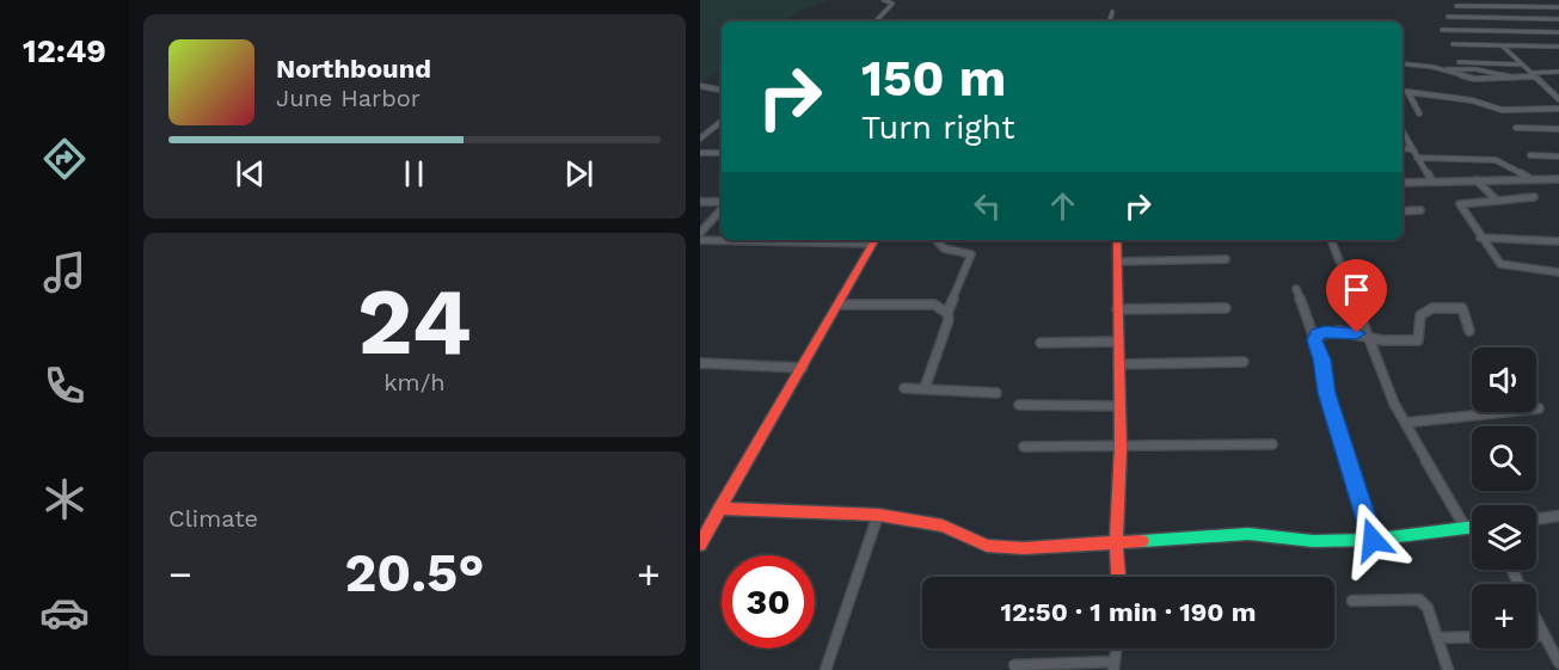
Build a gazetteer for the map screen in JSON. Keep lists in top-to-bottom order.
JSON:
{
  "page": {
    "tabs": "12:49",
    "turn": ["150 m", "Turn right"],
    "song": ["Northbound", "June Harbor"],
    "tile": [
      ["24", "km/h"],
      "Climate"
    ],
    "map_buttons": "+",
    "heat": ["−", "20.5°", "+"],
    "limit": "30",
    "trip": "12:50 · 1 min · 190 m"
  }
}
